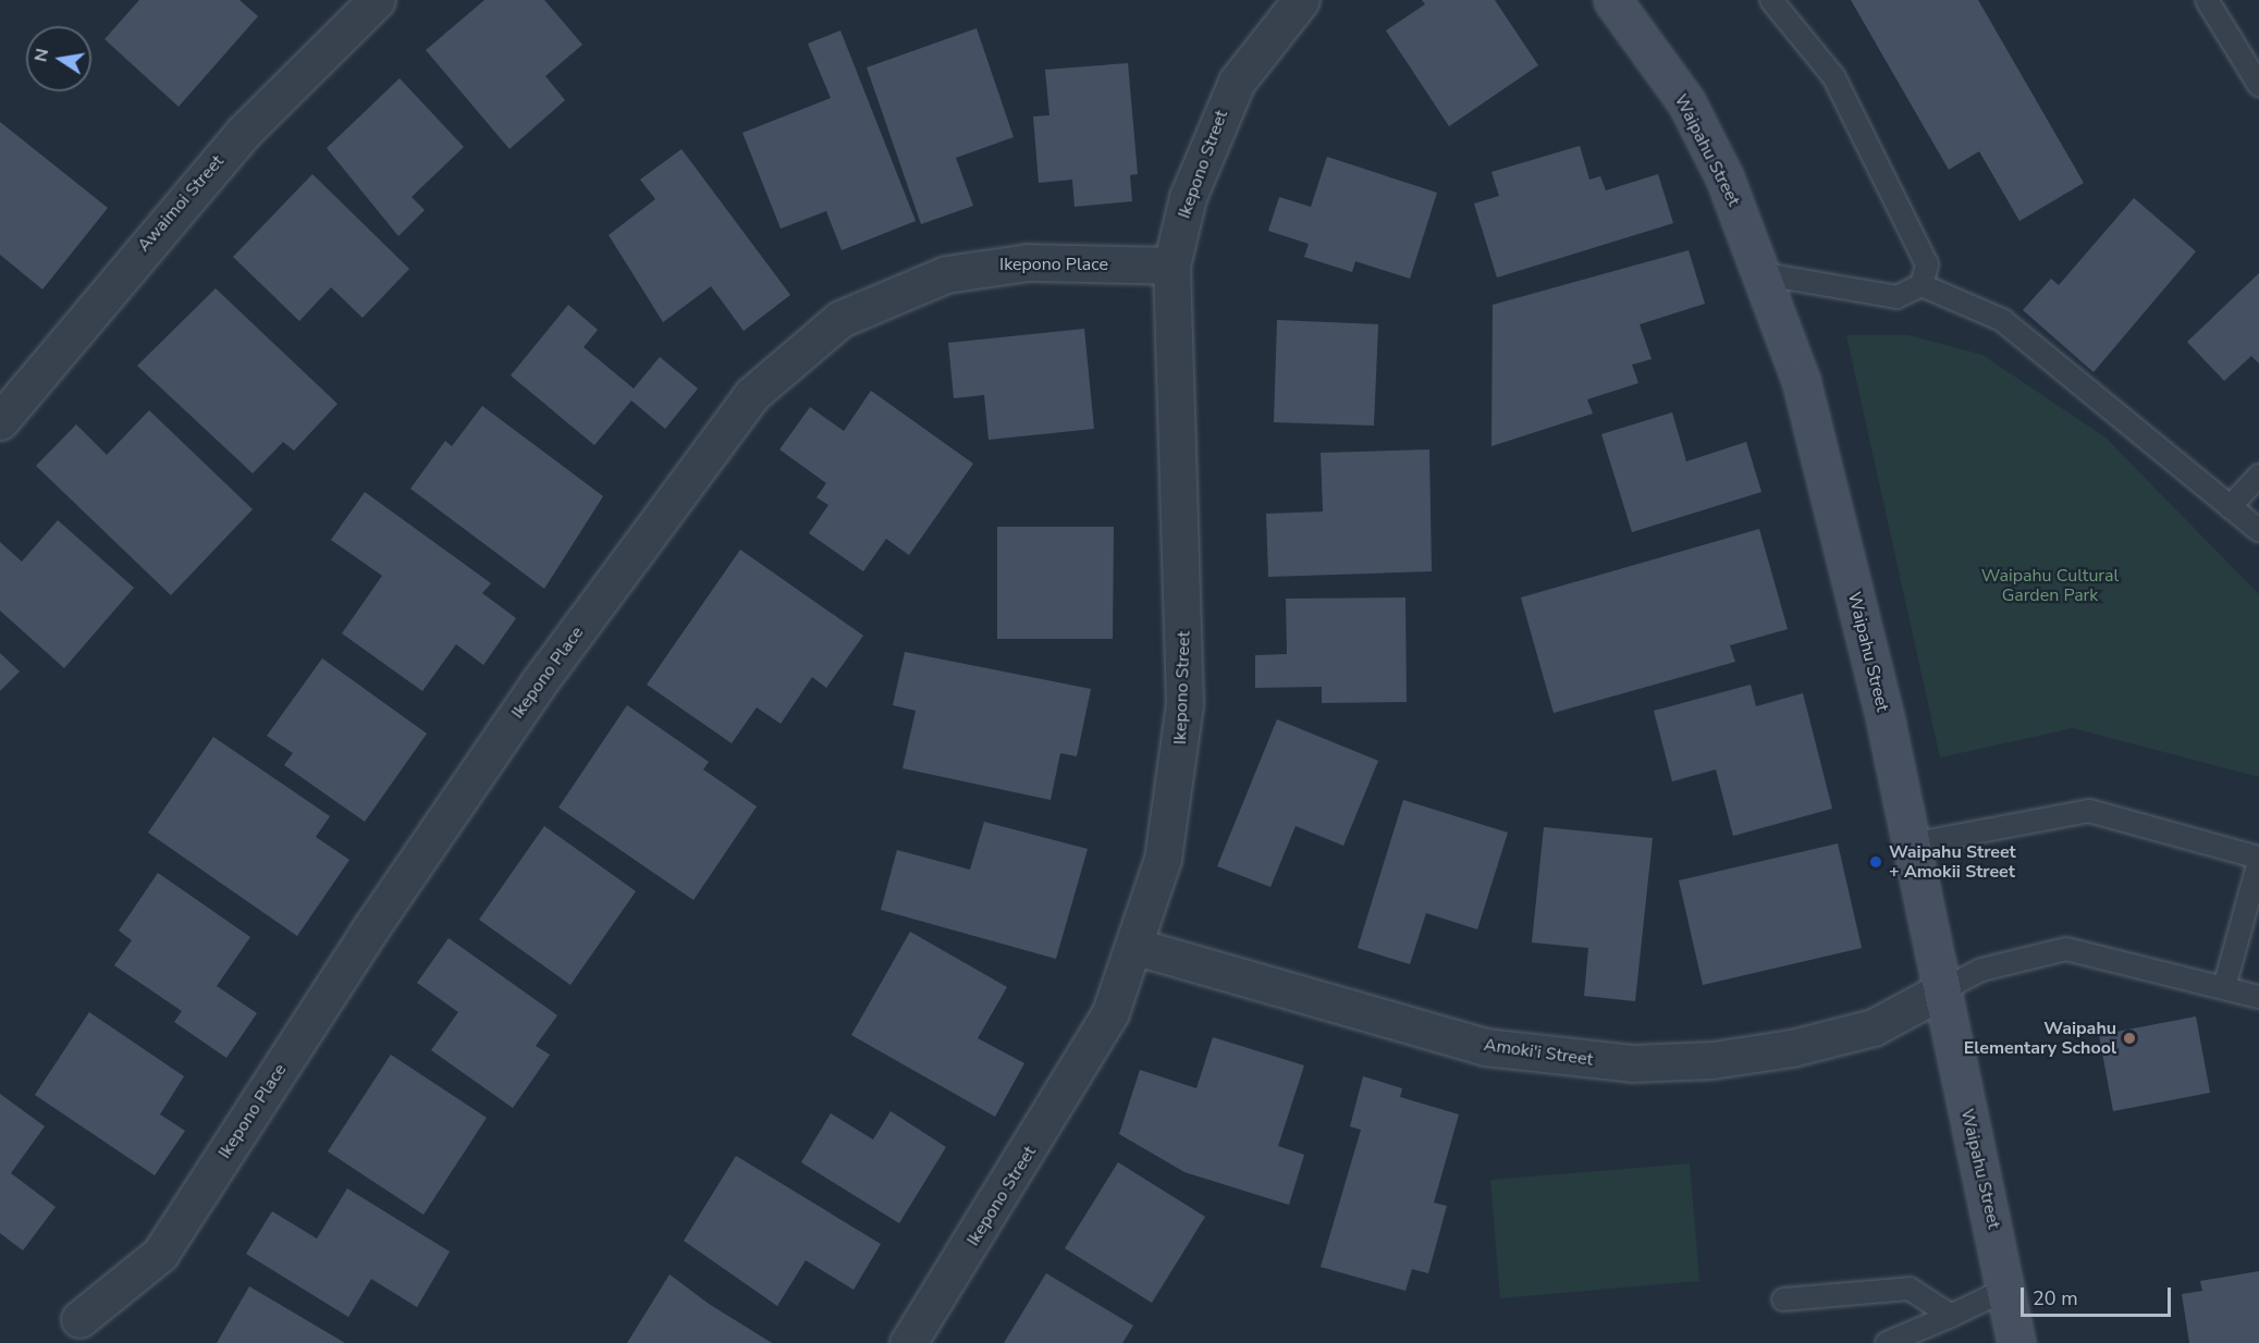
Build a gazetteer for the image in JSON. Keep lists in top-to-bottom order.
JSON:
{
  "streets": {
    "street": [
      "Waipahu Street",
      "Ikepono Street",
      "Awaimoi Street",
      "Ikepono Place",
      "Amoki'i Street"
    ]
  },
  "crossings": [
    ["Waipahu Street", "Amoki'i Street"],
    ["Ikepono Street", "Ikepono Place"],
    ["Ikepono Street", "Amoki'i Street"]
  ],
  "parks": ["Waipahu Cultural Garden Park"],
  "places": ["Waipahu Street + Amokii Street", "Waipahu Elementary School"],
  "scale_bar": "20 m",
  "north": "left"
}
